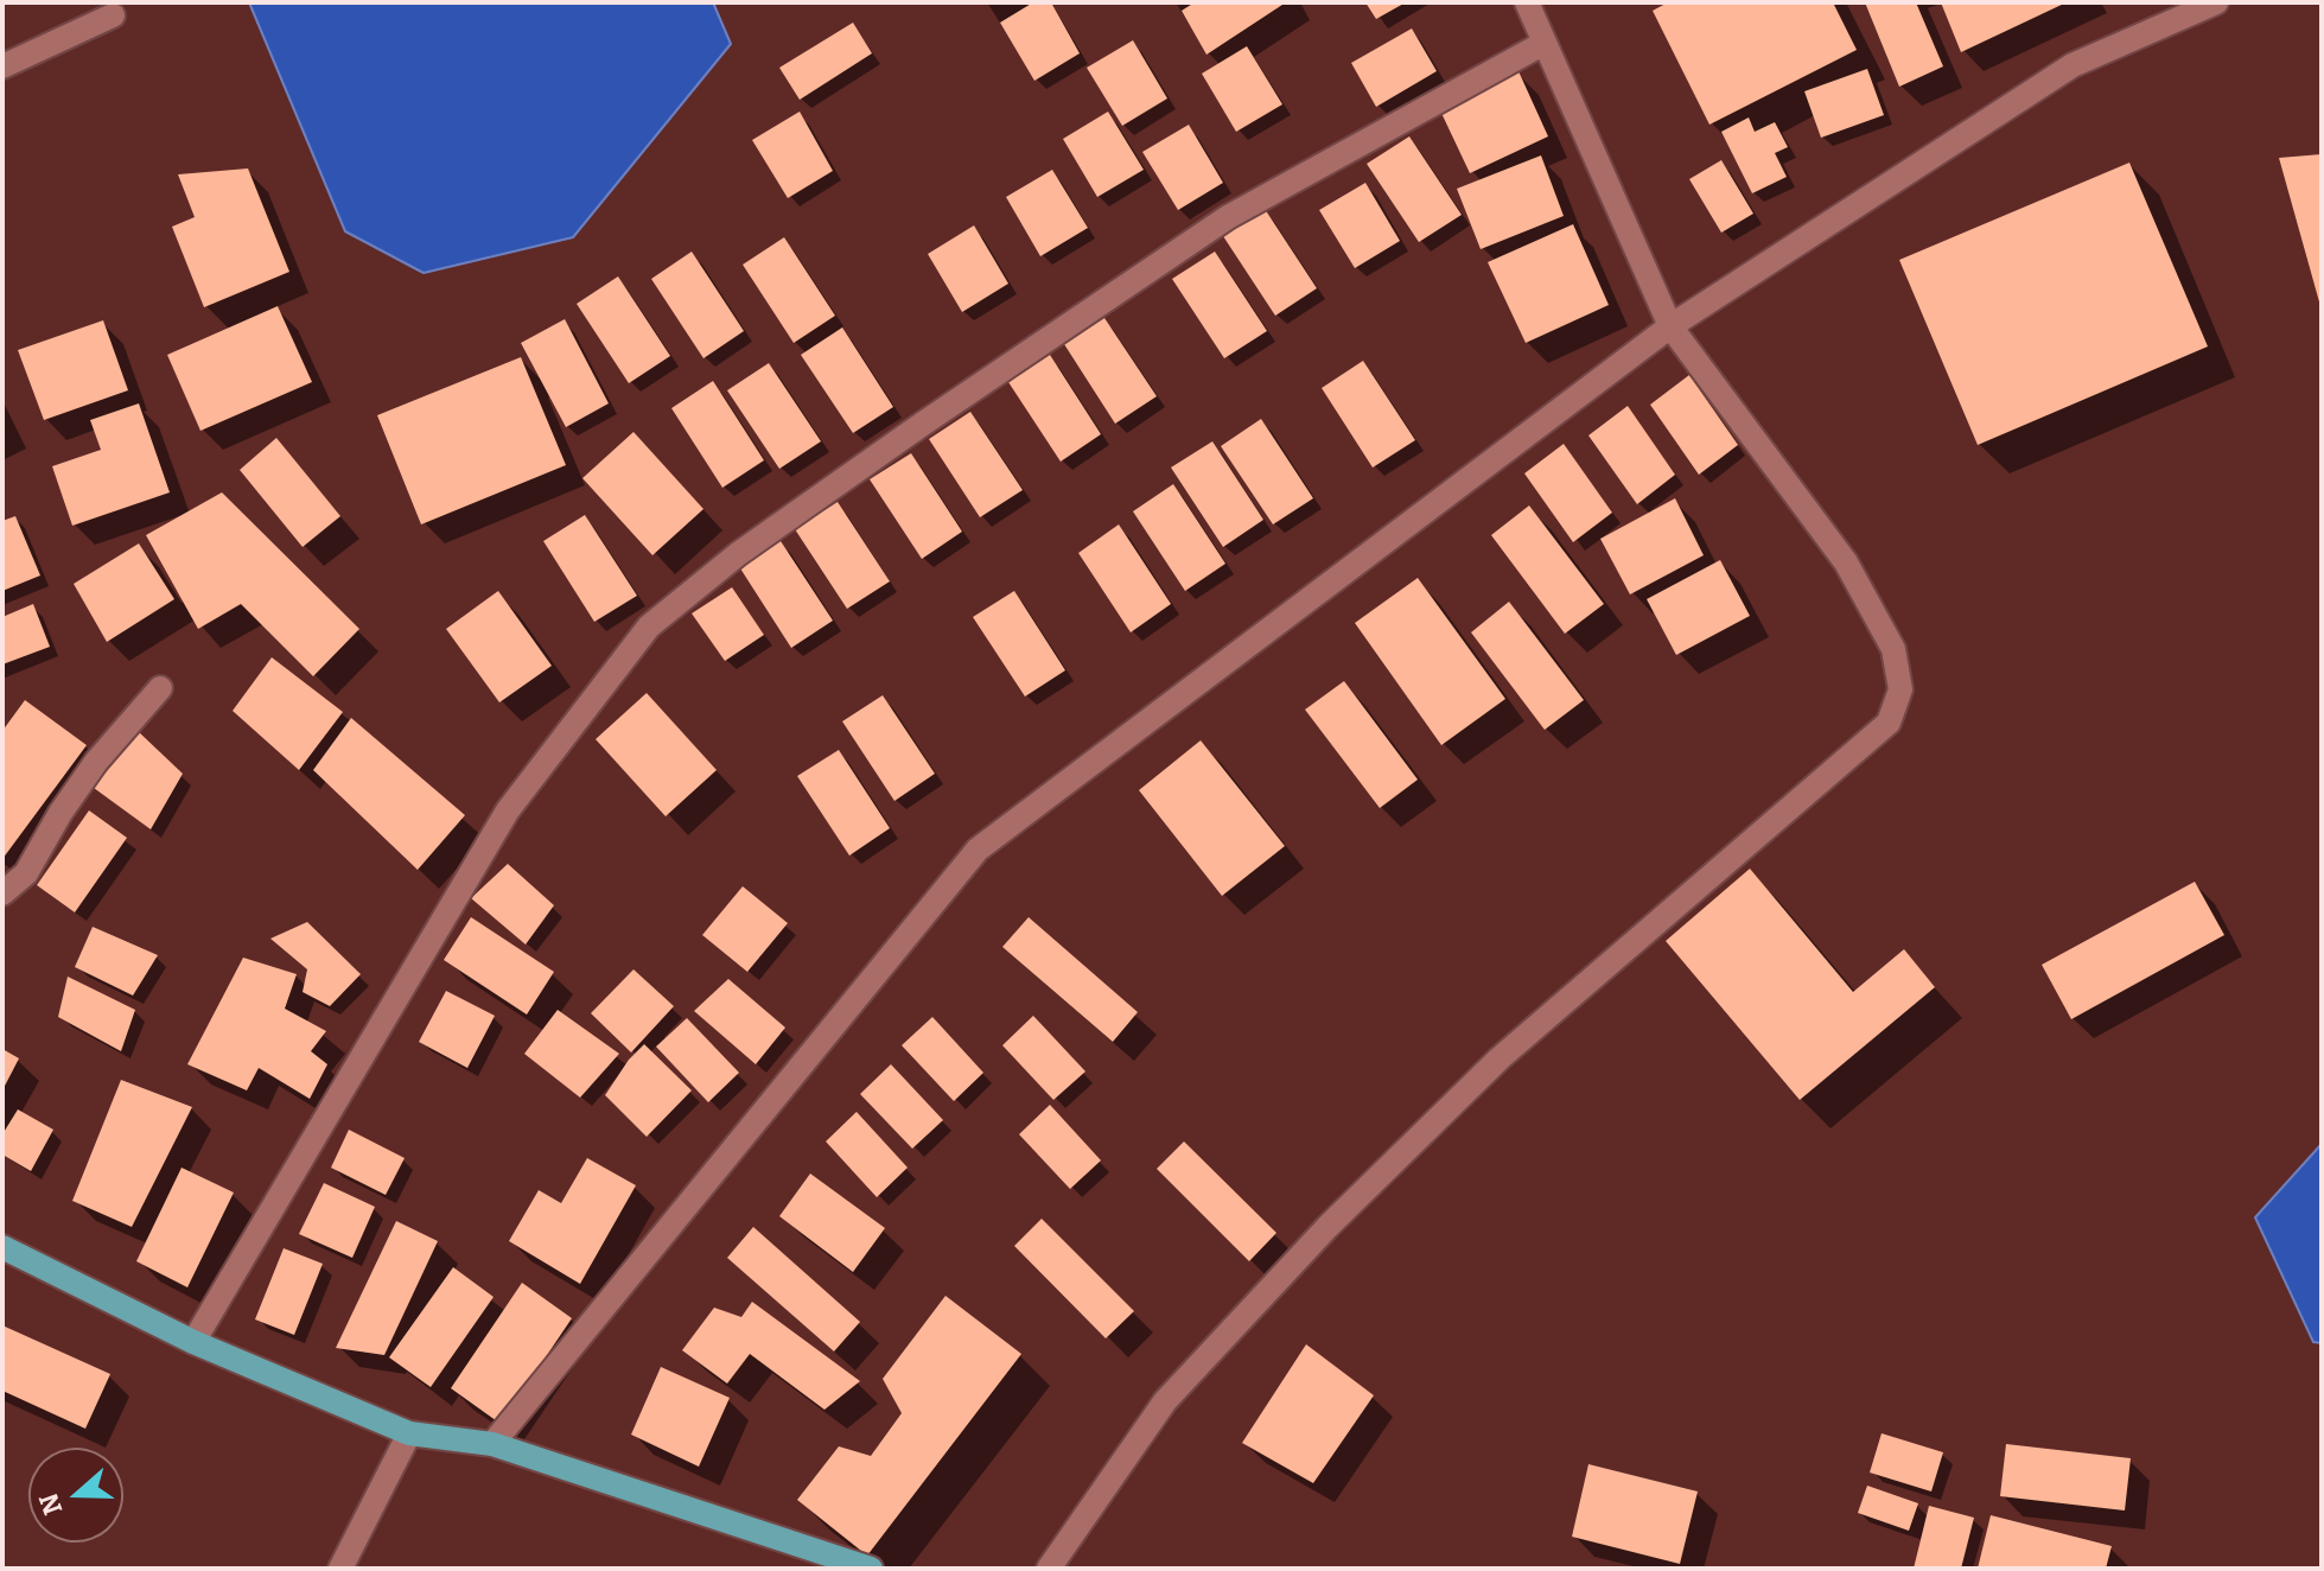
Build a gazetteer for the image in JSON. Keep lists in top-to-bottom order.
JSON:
{
  "north": "left"
}
